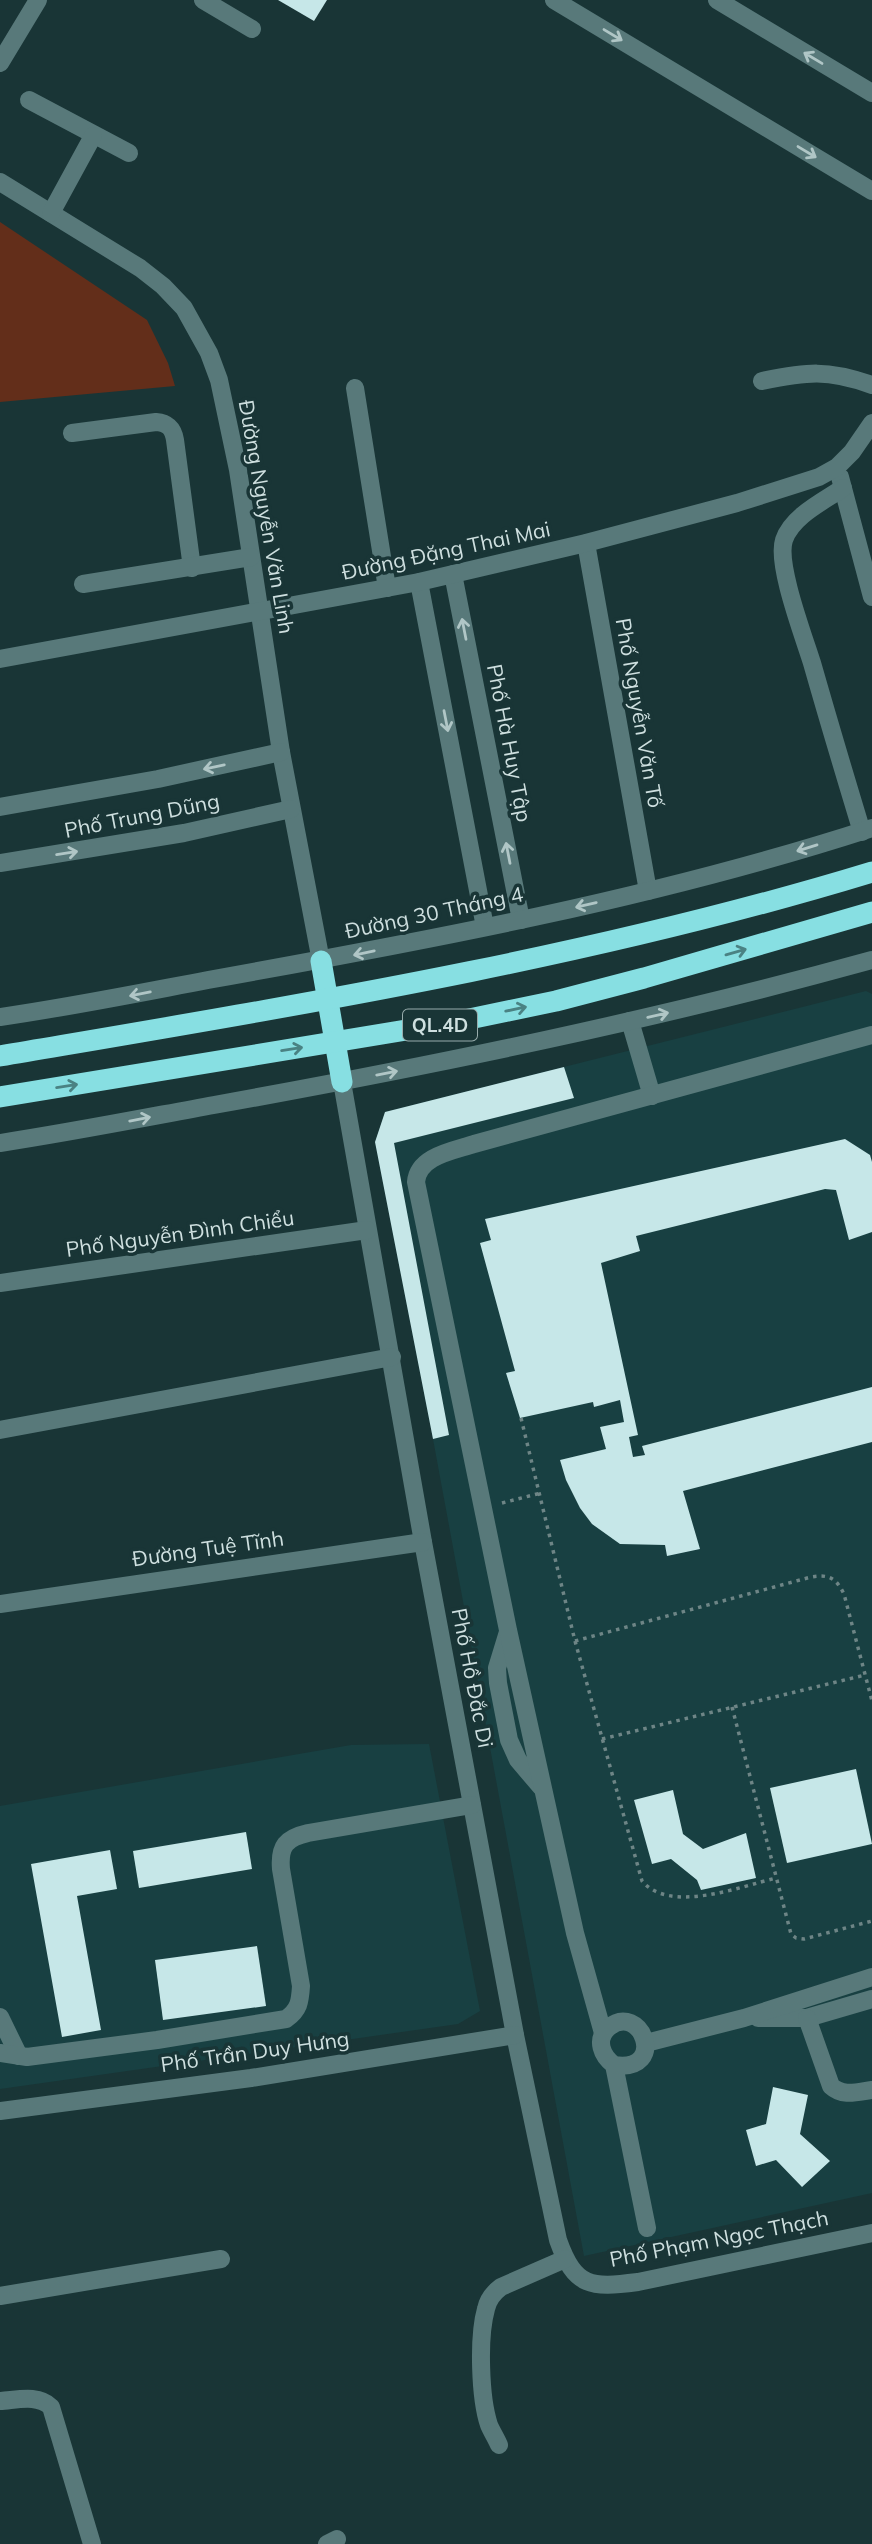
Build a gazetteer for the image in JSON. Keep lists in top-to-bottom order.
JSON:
{
  "streets": {
    "highway": ["QL.4D"],
    "street": [
      "Đường Nguyễn Văn Linh",
      "Đường Đặng Thai Mai",
      "Phố Nguyễn Văn Tố",
      "Phố Hà Huy Tập",
      "Phố Trung Dũng",
      "Đường 30 Tháng 4",
      "Phố Nguyễn Đình Chiểu",
      "Đường Tuệ Tĩnh",
      "Phố Hồ Đắc Di",
      "Phố Trần Duy Hưng",
      "Phố Phạm Ngọc Thạch"
    ]
  },
  "crossings": [
    ["Đường Nguyễn Văn Linh", "Đường Đặng Thai Mai"],
    ["Đường Nguyễn Văn Linh", "Phố Trung Dũng"],
    ["Đường Nguyễn Văn Linh", "Đường 30 Tháng 4"],
    ["Đường Đặng Thai Mai", "Phố Nguyễn Văn Tố"],
    ["Đường Đặng Thai Mai", "Phố Hà Huy Tập"],
    ["Phố Nguyễn Văn Tố", "Đường 30 Tháng 4"],
    ["Phố Hà Huy Tập", "Đường 30 Tháng 4"],
    ["QL.4D", "Phố Hồ Đắc Di"],
    ["Phố Nguyễn Đình Chiểu", "Phố Hồ Đắc Di"],
    ["Đường Tuệ Tĩnh", "Phố Hồ Đắc Di"],
    ["Phố Hồ Đắc Di", "Phố Trần Duy Hưng"],
    ["Phố Hồ Đắc Di", "Phố Phạm Ngọc Thạch"]
  ]
}
